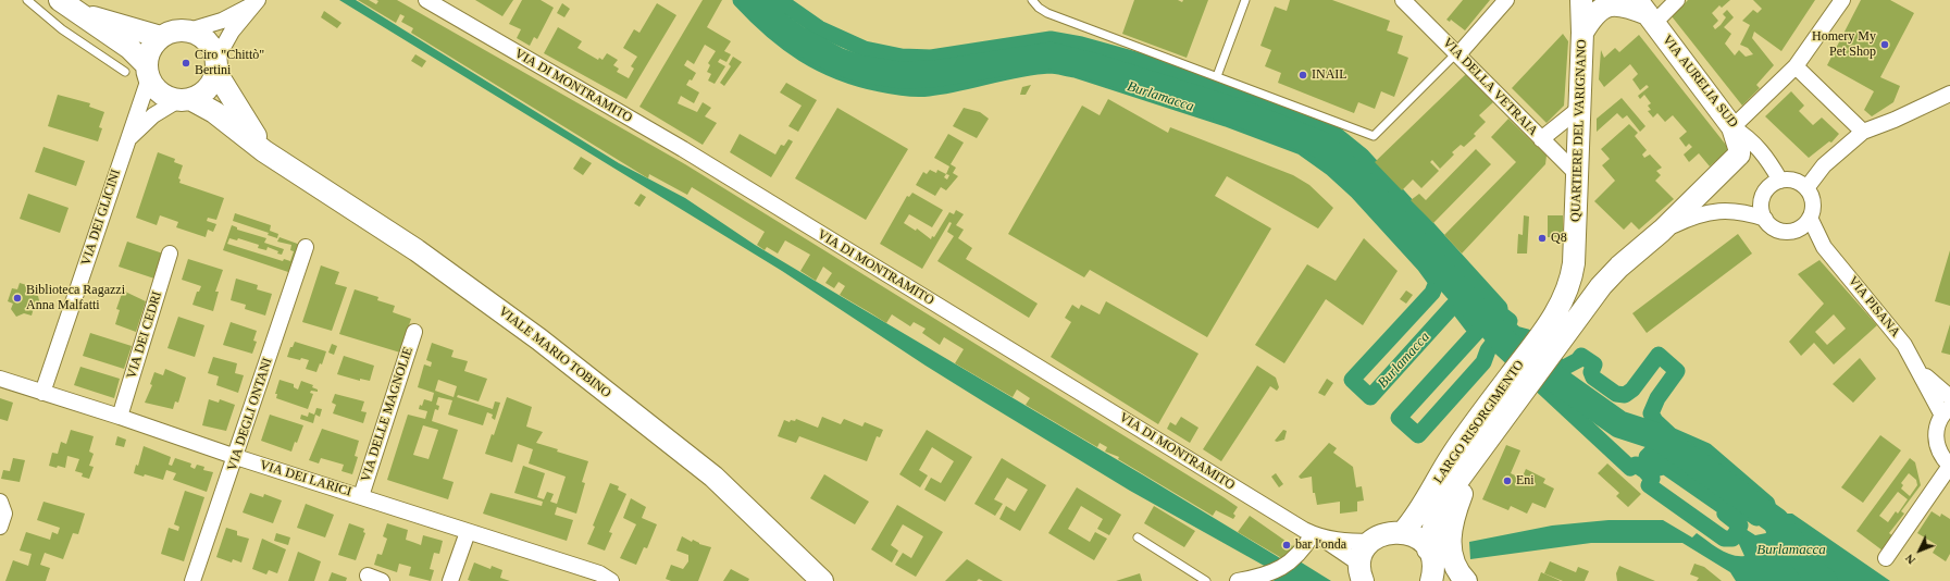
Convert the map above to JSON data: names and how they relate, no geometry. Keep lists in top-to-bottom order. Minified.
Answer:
{"streets":{"main road":["VIA AURELIA SUD","QUARTIERE DEL VARIGNANO","VIALE MARIO TOBINO","LARGO RISORGIMENTO"],"street":["VIA DI MONTRAMITO","VIA DELLA VETRAIA","VIA DEI GLICINI","VIA PISANA","VIA DEI CEDRI","VIA DEGLI ONTANI","VIA DELLE MAGNOLIE","VIA DEI LARICI"]},"crossings":[["VIA AURELIA SUD","QUARTIERE DEL VARIGNANO"],["VIA AURELIA SUD","VIA PISANA"],["VIA DELLA VETRAIA","QUARTIERE DEL VARIGNANO"],["QUARTIERE DEL VARIGNANO","LARGO RISORGIMENTO"],["VIA DEI GLICINI","VIALE MARIO TOBINO"],["VIA DEI GLICINI","VIA DEI LARICI"],["VIA DEI CEDRI","VIA DEI LARICI"],["VIA DEGLI ONTANI","VIA DEI LARICI"],["VIA DELLE MAGNOLIE","VIA DEI LARICI"]],"water":["Burlamacca"],"places":["Homery My Pet Shop","Ciro \"Chittò\" Bertini","INAIL","Q8","Biblioteca Ragazzi Anna Malfatti","Eni","bar l'onda"],"north":"bottom left"}
